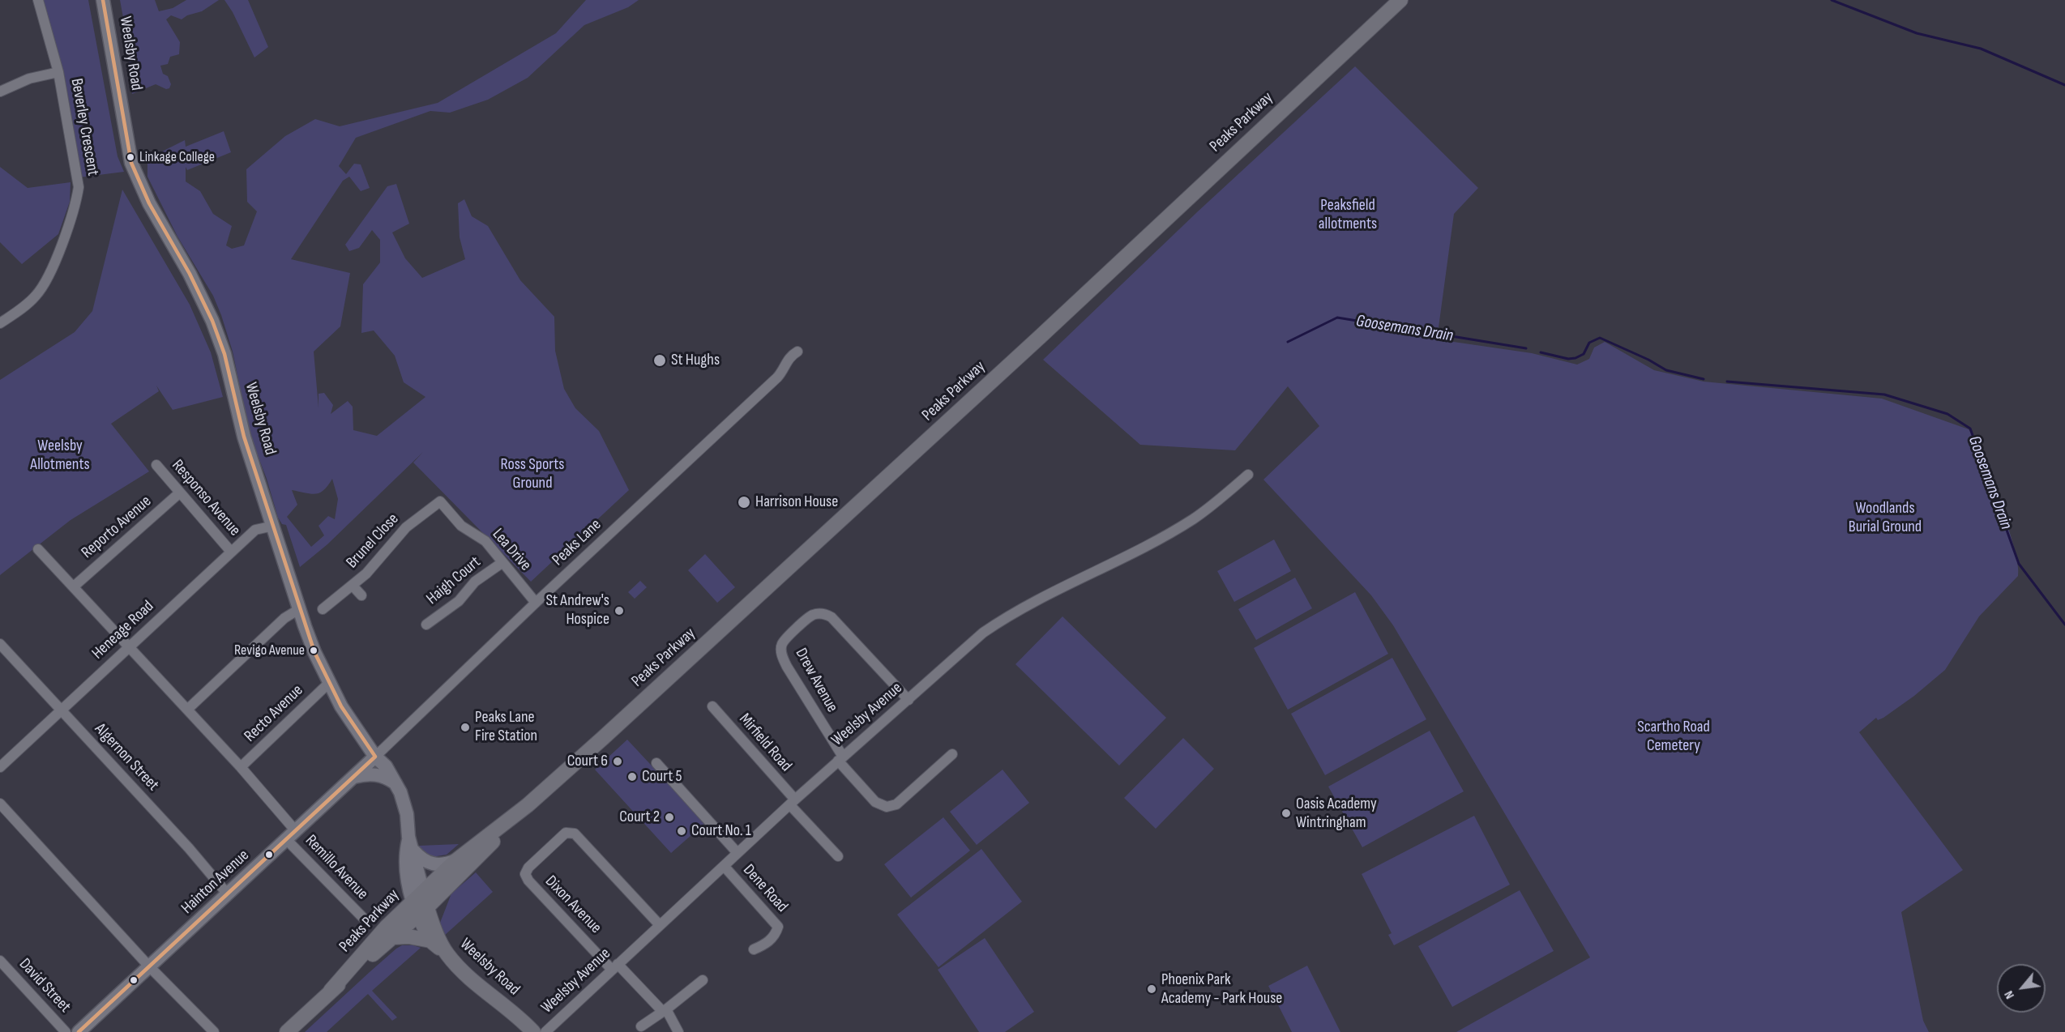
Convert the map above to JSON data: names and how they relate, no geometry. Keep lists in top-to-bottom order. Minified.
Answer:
{"streets":{"highway":["Weelsby Road","Peaks Parkway"],"main road":["Hainton Avenue"],"street":["Beverley Crescent","Responso Avenue","Reporto Avenue","Brunel Close","Peaks Lane","Lea Drive","Haigh Court","Heneage Road","Drew Avenue","Recto Avenue","Weelsby Avenue","Mirfield Road","Algernon Street","Remillo Avenue","Dene Road","Dixon Avenue","David Street"]},"crossings":[["Weelsby Road","Peaks Parkway"],["Weelsby Road","Peaks Lane"],["Weelsby Road","Heneage Road"],["Weelsby Road","Recto Avenue"],["Weelsby Road","Hainton Avenue"],["Responso Avenue","Reporto Avenue"],["Responso Avenue","Heneage Road"],["Reporto Avenue","Remillo Avenue"],["Brunel Close","Lea Drive"],["Peaks Lane","Lea Drive"],["Peaks Lane","Hainton Avenue"],["Lea Drive","Haigh Court"],["Heneage Road","Algernon Street"],["Heneage Road","Remillo Avenue"],["Drew Avenue","Weelsby Avenue"],["Recto Avenue","Remillo Avenue"],["Weelsby Avenue","Mirfield Road"],["Weelsby Avenue","Dene Road"],["Weelsby Avenue","Dixon Avenue"],["Algernon Street","Hainton Avenue"],["Remillo Avenue","Hainton Avenue"]],"water":["Goosemans Drain"],"parks":["Peaksfield allotments","Weelsby Allotments","Ross Sports Ground","Woodlands Burial Ground","Scartho Road Cemetery"],"places":["Linkage College","St Hughs","Harrison House","St Andrew's Hospice","Revigo Avenue","Peaks Lane Fire Station","Court 6","Court 5","Oasis Academy Wintringham","Court 2","Court No. 1","Phoenix Park Academy - Park House"],"north":"bottom left"}
